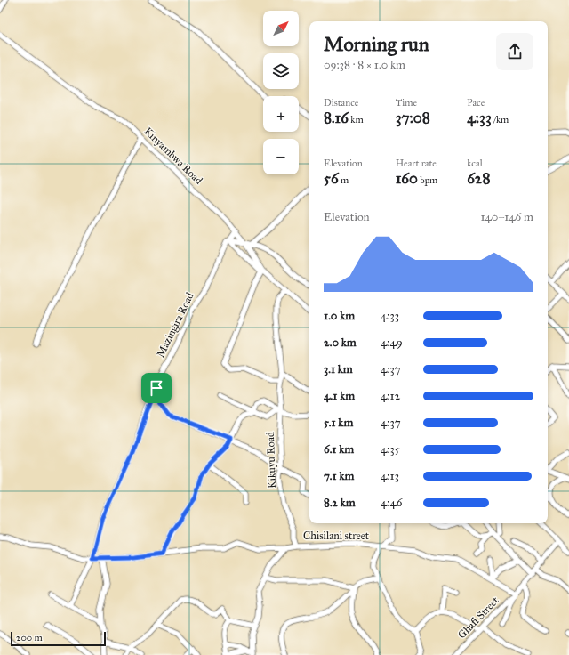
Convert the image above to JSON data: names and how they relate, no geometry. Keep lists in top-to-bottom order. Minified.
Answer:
{"streets":{"street":["Kinyambwa Road","Mazingira Road","Kikuyu Road","Chisilani street","Ghafi Street"]},"crossings":[["Kinyambwa Road","Mazingira Road"],["Kinyambwa Road","Kikuyu Road"],["Kikuyu Road","Chisilani street"],["Chisilani street","Ghafi Street"]],"scale_bar":"200 m","north":"top right","page":{"map_buttons":["+","−"],"heading":["Morning run","09:38 · 8 × 1.0 km"],"stats":[["Distance","8.16 km"],["Time","37:08"],["Pace","4:33 /km"],["Elevation","56 m"],["Heart rate","160 bpm"],["kcal","628"]],"chart":["Elevation","140–146 m"],"list":[{"name":"1.0 km","note":"4:33"},{"name":"2.0 km","note":"4:49"},{"name":"3.1 km","note":"4:37"},{"name":"4.1 km","note":"4:12"},{"name":"5.1 km","note":"4:37"},{"name":"6.1 km","note":"4:35"},{"name":"7.1 km","note":"4:13"},{"name":"8.2 km","note":"4:46"}],"scale":"200 m"}}
